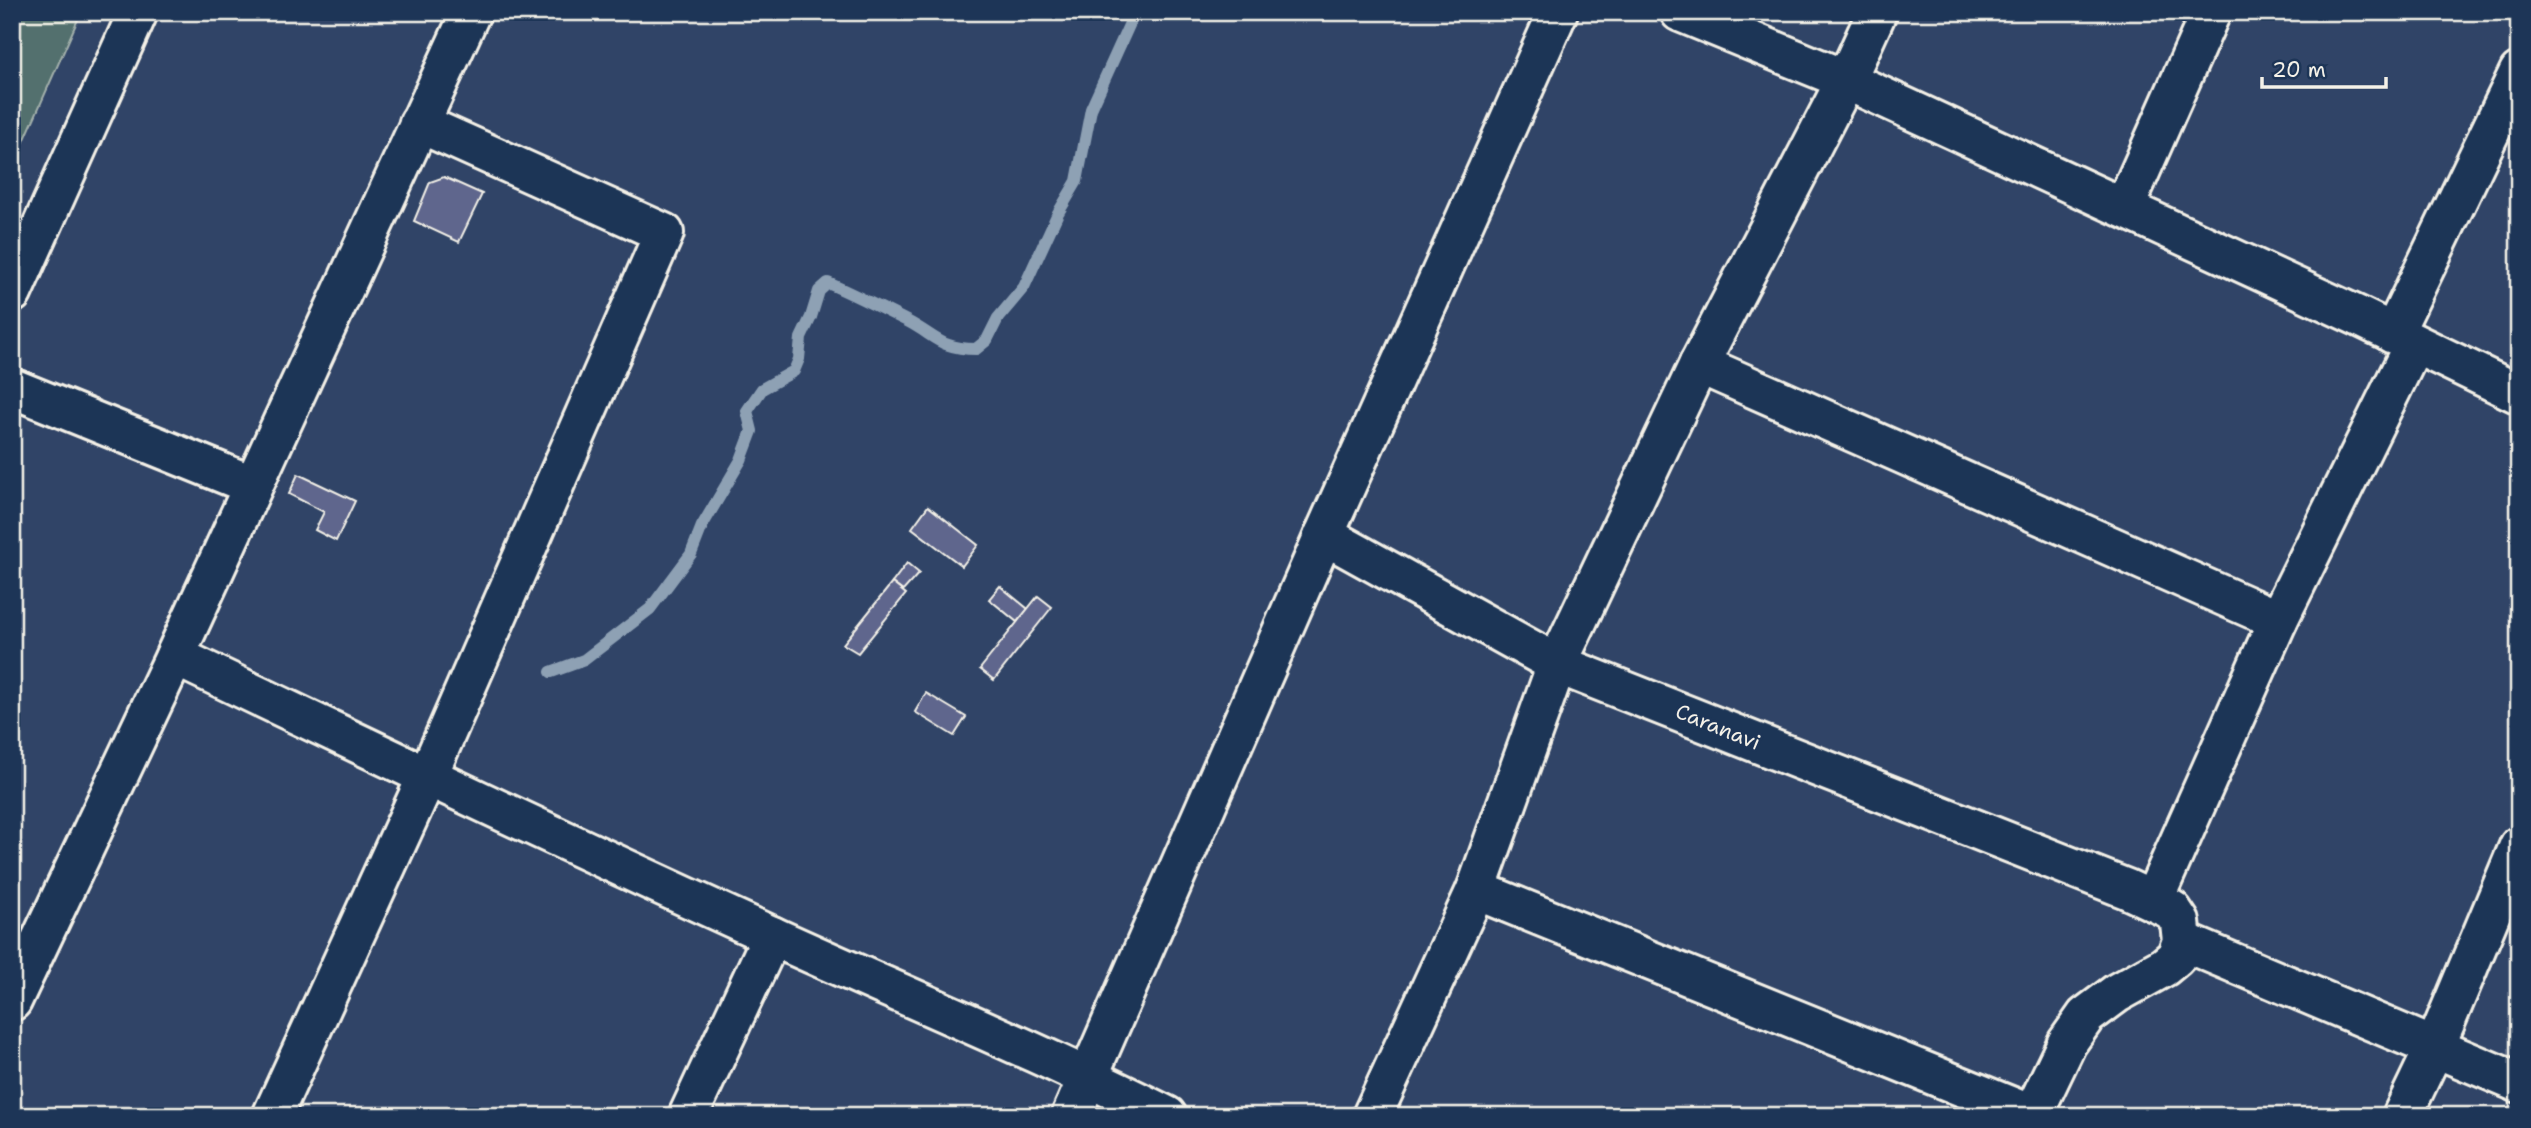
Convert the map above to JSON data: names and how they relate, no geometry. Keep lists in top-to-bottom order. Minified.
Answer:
{"streets":{"street":["Caranavi"]},"scale_bar":"20 m"}
